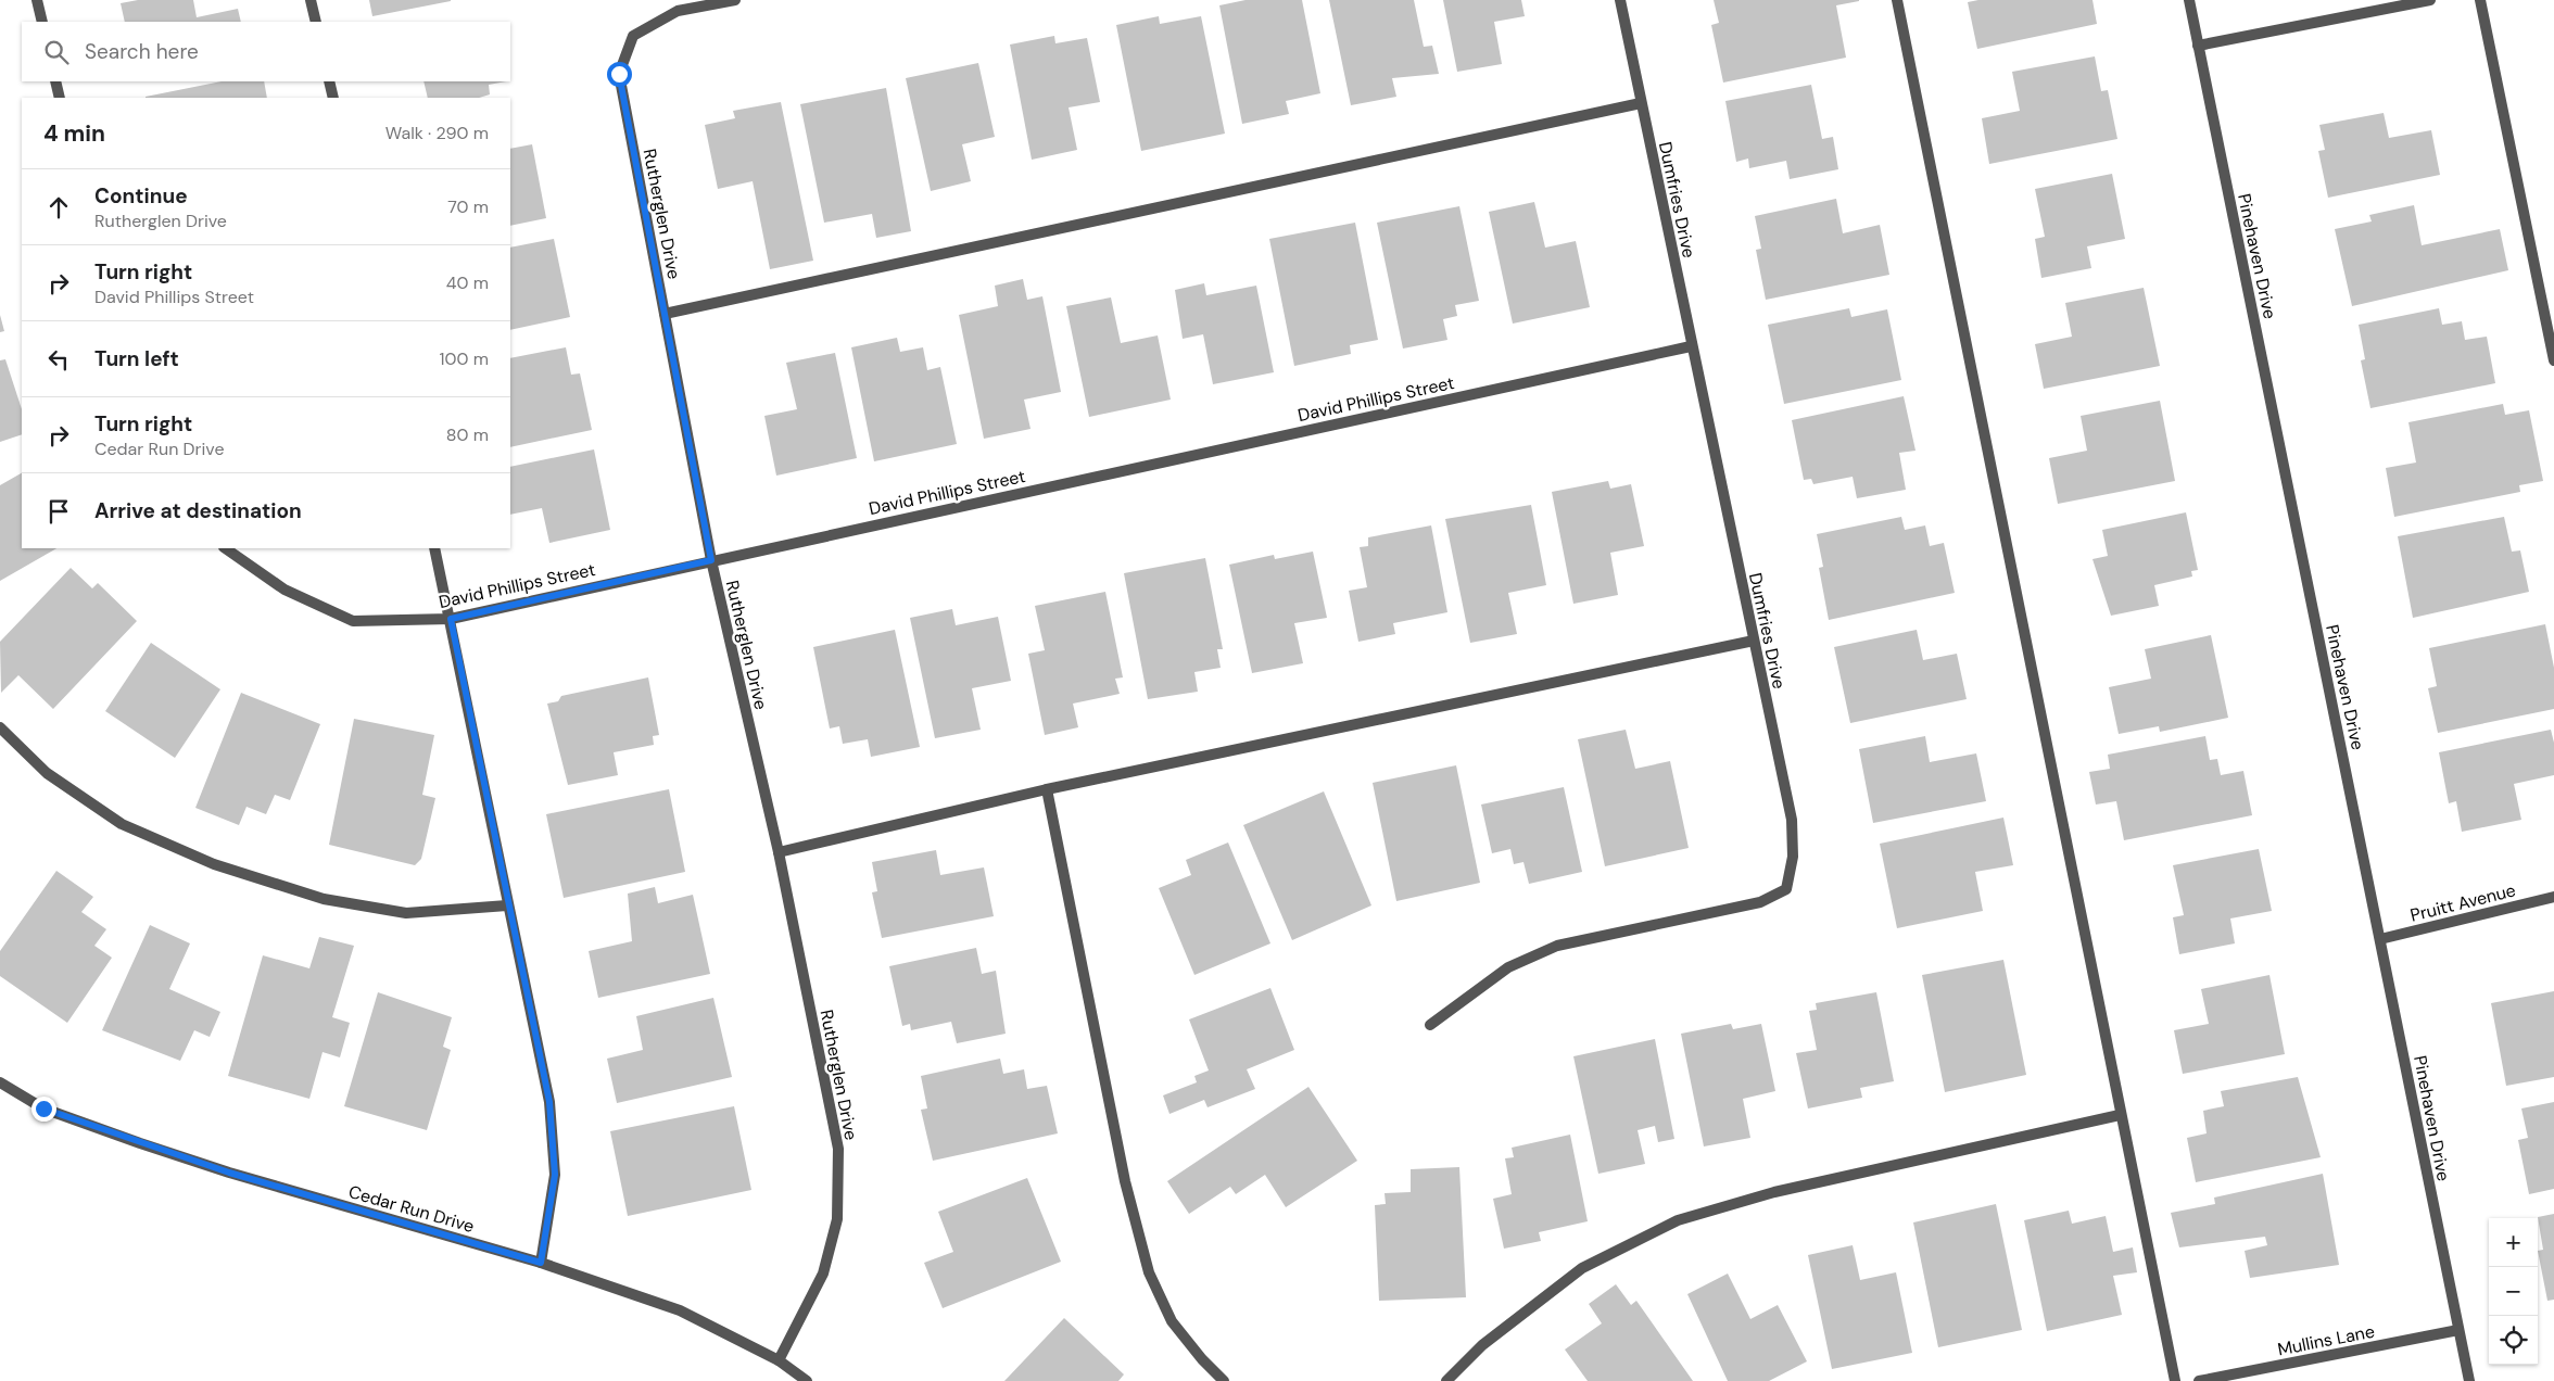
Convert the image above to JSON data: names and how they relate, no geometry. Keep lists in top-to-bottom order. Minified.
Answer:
{"streets":{"street":["Dumfries Drive","Rutherglen Drive","Pinehaven Drive","David Phillips Street","Pruitt Avenue","Cedar Run Drive","Mullins Lane"]},"crossings":[["Dumfries Drive","David Phillips Street"],["Rutherglen Drive","David Phillips Street"],["Rutherglen Drive","Cedar Run Drive"],["Pinehaven Drive","Pruitt Avenue"],["Pinehaven Drive","Mullins Lane"]],"page":{"search":"Search here","heading":["4 min","Walk · 290 m"],"list":[["Continue","Rutherglen Drive","70 m"],["Turn right","David Phillips Street","40 m"],["Turn left","100 m"],["Turn right","Cedar Run Drive","80 m"],"Arrive at destination"],"map_buttons":["+","−"]}}
